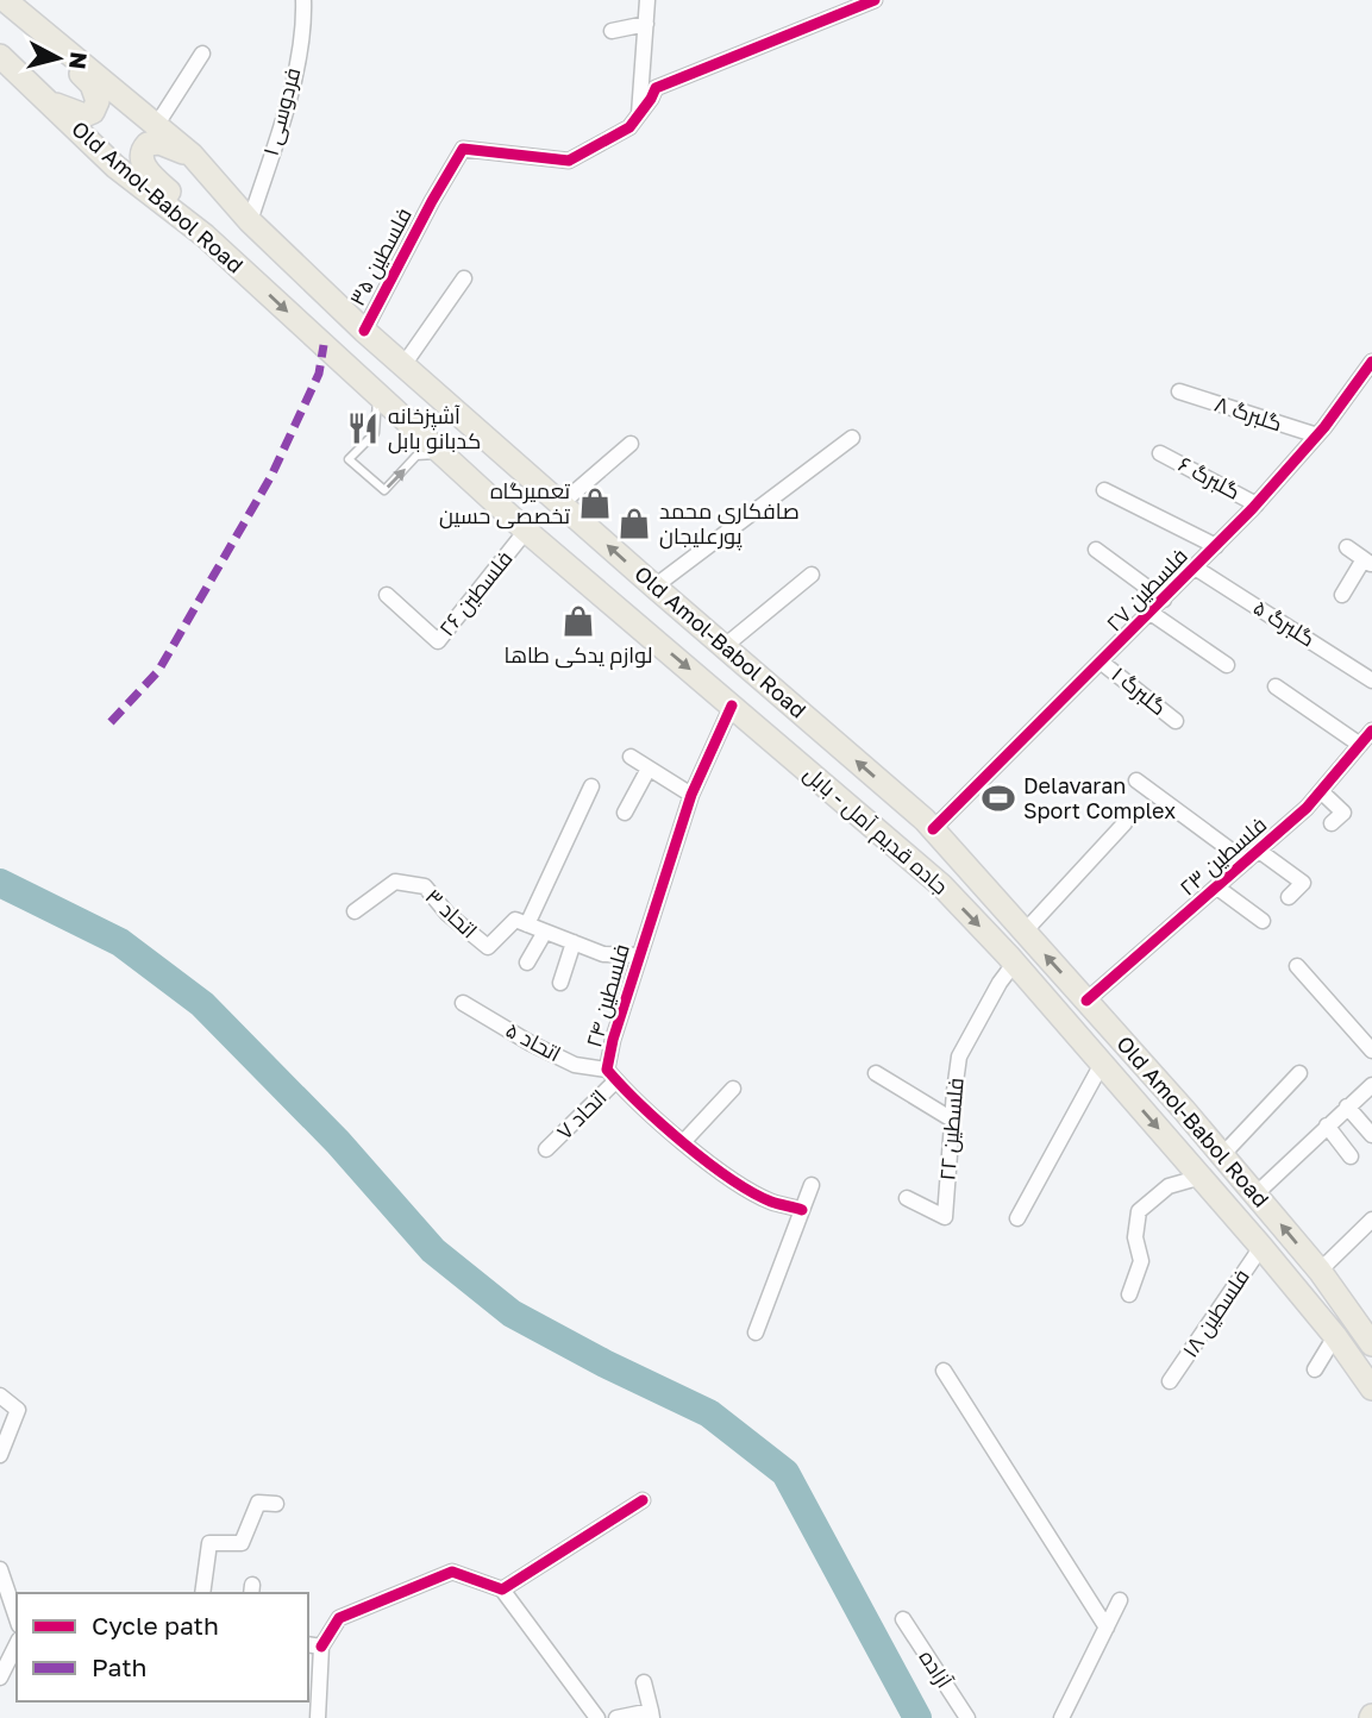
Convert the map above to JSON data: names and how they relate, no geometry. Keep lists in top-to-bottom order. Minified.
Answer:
{"streets":{"main road":["Old Amol-Babol Road","جاده قدیم آمل - بابل"],"street":["فردوسی ۱","فلسطین ۳۵","گلبرگ ۸","گلبرگ ۶","فلسطین ۲۷","فلسطين ٢۶","گلبرگ ۵","گلبرگ ۱","فلسطین ۲۳","اتحاد ۳","فلسطین ۲۴","اتحاد ۵","اتحاد ۷","فلسطین ۲۲","فلسطین ۱۸","آزاده"]},"crossings":[["فردوسی ۱","Old Amol-Babol Road"],["Old Amol-Babol Road","فلسطین ۳۵"],["Old Amol-Babol Road","فلسطین ۲۷"],["Old Amol-Babol Road","جاده قدیم آمل - بابل"],["Old Amol-Babol Road","فلسطین ۲۳"],["گلبرگ ۸","فلسطین ۲۷"],["گلبرگ ۶","فلسطین ۲۷"],["فلسطین ۲۷","گلبرگ ۵"],["فلسطین ۲۷","گلبرگ ۱"],["فلسطين ٢۶","جاده قدیم آمل - بابل"],["جاده قدیم آمل - بابل","فلسطین ۲۴"],["جاده قدیم آمل - بابل","فلسطین ۲۲"],["جاده قدیم آمل - بابل","فلسطین ۱۸"],["فلسطین ۲۴","اتحاد ۵"],["فلسطین ۲۴","اتحاد ۷"],["اتحاد ۵","اتحاد ۷"]],"one_way":["جاده قدیم آمل - بابل"],"places":{"restaurant":["آشپزخانه کدبانو بابل"],"shop":["تعمیرگاه تخصصی حسین","صافکاری محمد پورعلیجان","لوازم یدکی طاها"],"sports":["Delavaran Sport Complex"]},"legend":["Cycle path","Path"],"north":"right"}
